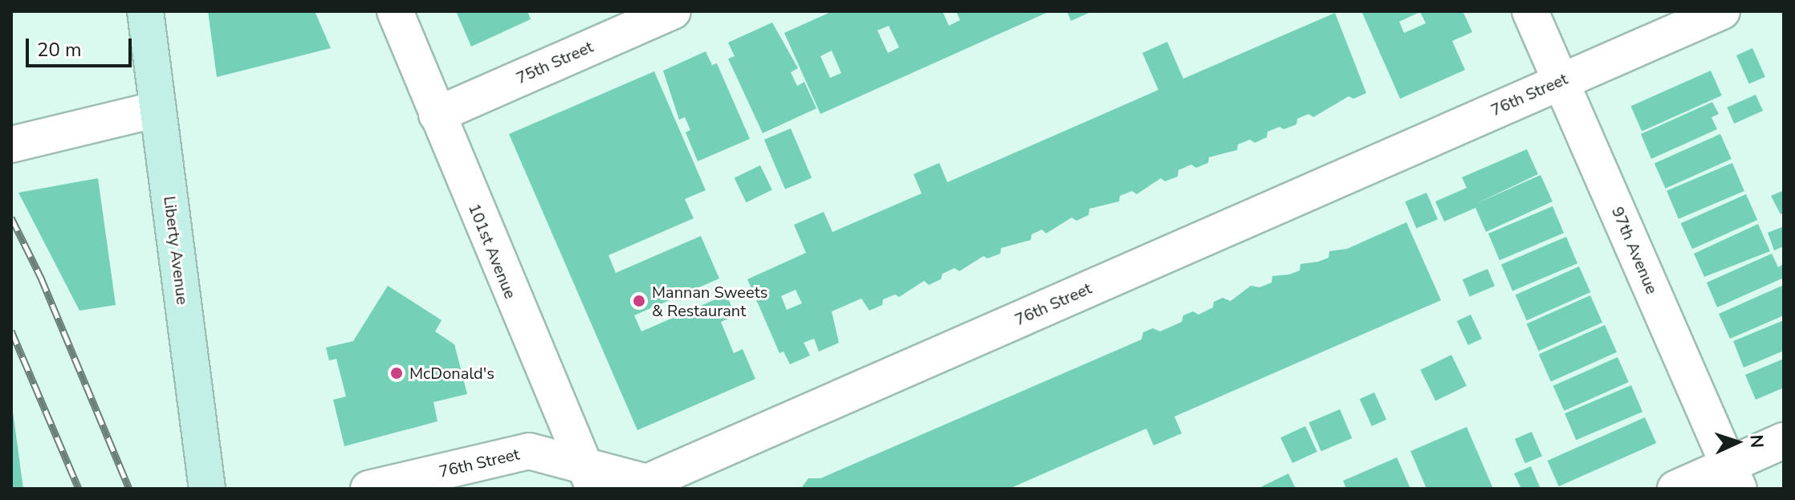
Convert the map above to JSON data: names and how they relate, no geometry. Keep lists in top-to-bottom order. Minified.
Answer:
{"streets":{"street":["75th Street","76th Street","Liberty Avenue","97th Avenue","101st Avenue"]},"crossings":[["75th Street","101st Avenue"],["76th Street","97th Avenue"],["76th Street","101st Avenue"]],"places":["Mannan Sweets & Restaurant","McDonald's"],"scale_bar":"20 m","north":"right"}
